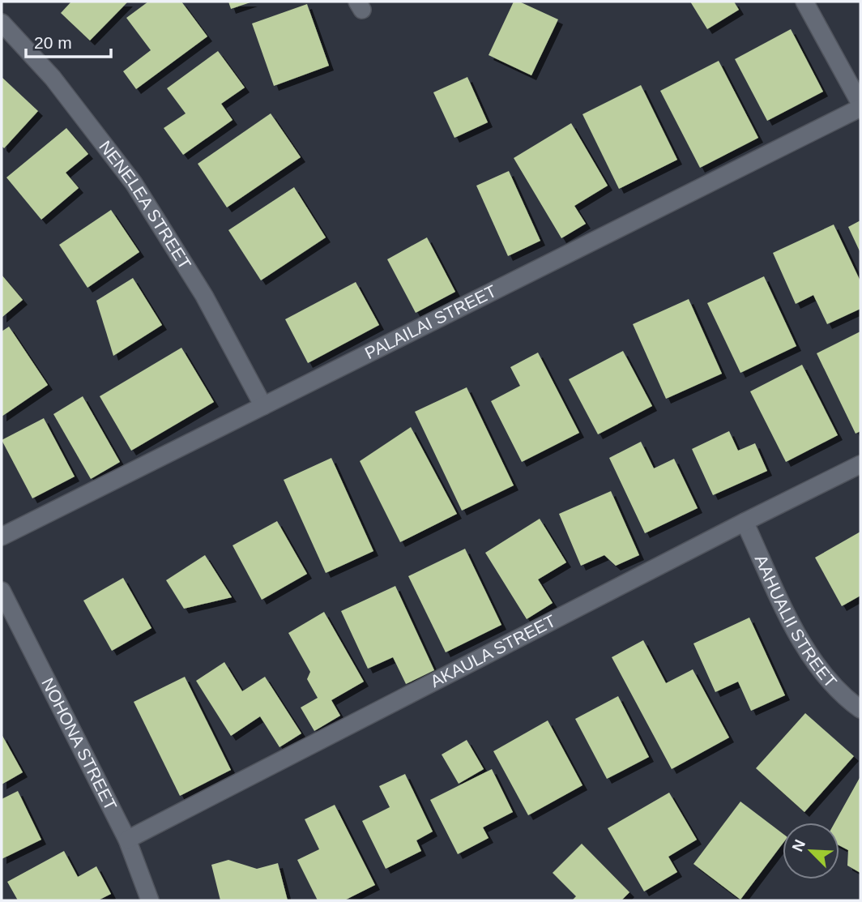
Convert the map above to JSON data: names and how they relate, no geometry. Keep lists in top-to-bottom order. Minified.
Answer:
{"streets":{"street":["NENELEA STREET","PALAILAI STREET","AAHUALII STREET","AKAULA STREET","NOHONA STREET"]},"crossings":[["NENELEA STREET","PALAILAI STREET"],["AAHUALII STREET","AKAULA STREET"],["AKAULA STREET","NOHONA STREET"]],"scale_bar":"20 m","north":"top left"}
